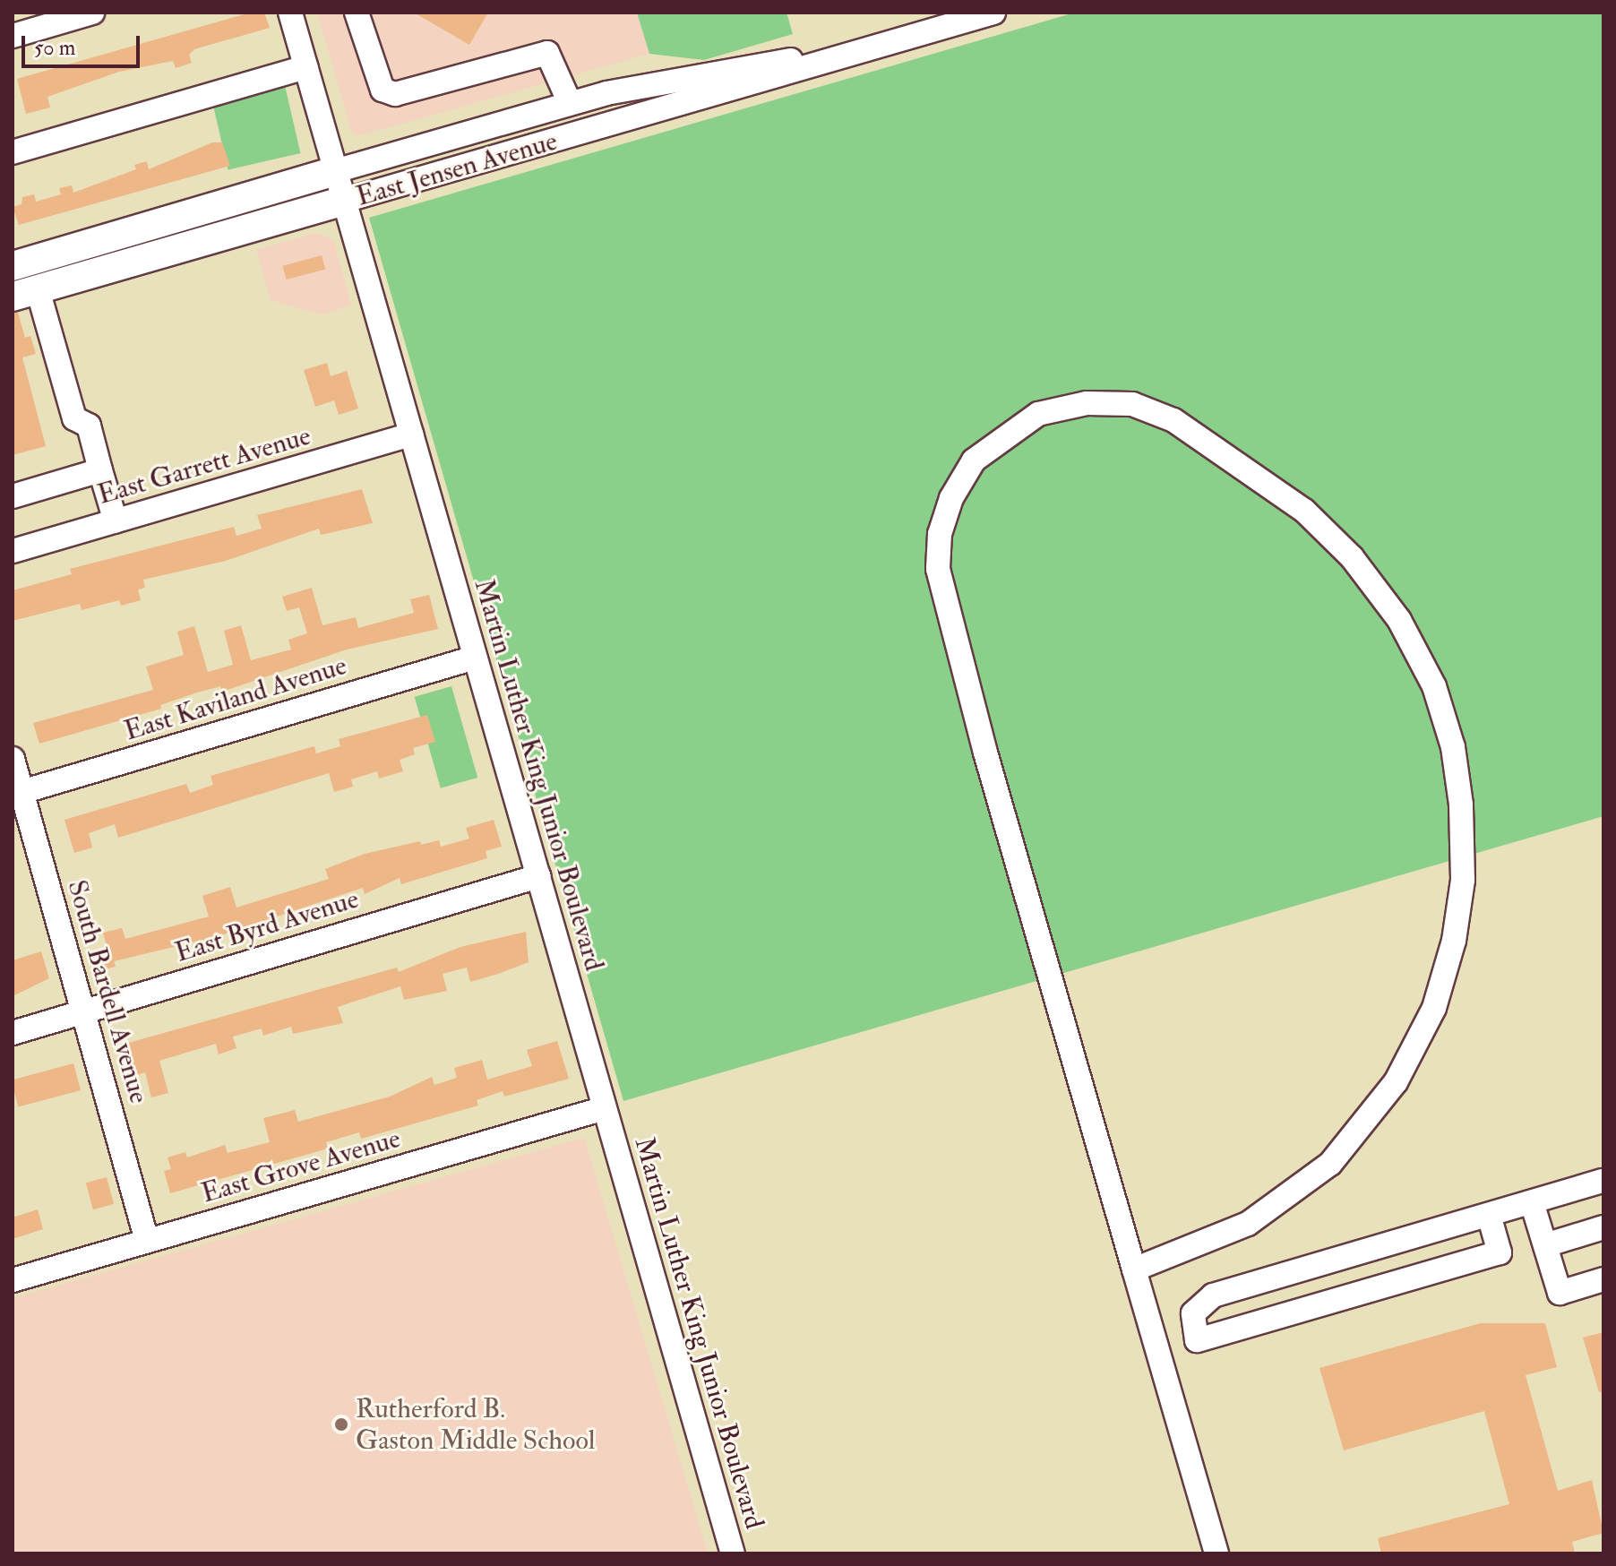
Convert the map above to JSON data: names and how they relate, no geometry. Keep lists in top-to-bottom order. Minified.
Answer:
{"streets":{"main road":["East Jensen Avenue"],"street":["East Garrett Avenue","East Kaviland Avenue","Martin Luther King Junior Boulevard","East Byrd Avenue","South Bardell Avenue","East Grove Avenue"]},"crossings":[["East Jensen Avenue","Martin Luther King Junior Boulevard"],["East Garrett Avenue","Martin Luther King Junior Boulevard"],["East Kaviland Avenue","Martin Luther King Junior Boulevard"],["East Kaviland Avenue","South Bardell Avenue"],["Martin Luther King Junior Boulevard","East Byrd Avenue"],["Martin Luther King Junior Boulevard","East Grove Avenue"],["East Byrd Avenue","South Bardell Avenue"],["South Bardell Avenue","East Grove Avenue"]],"places":["Rutherford B. Gaston Middle School"],"scale_bar":"50 m"}
